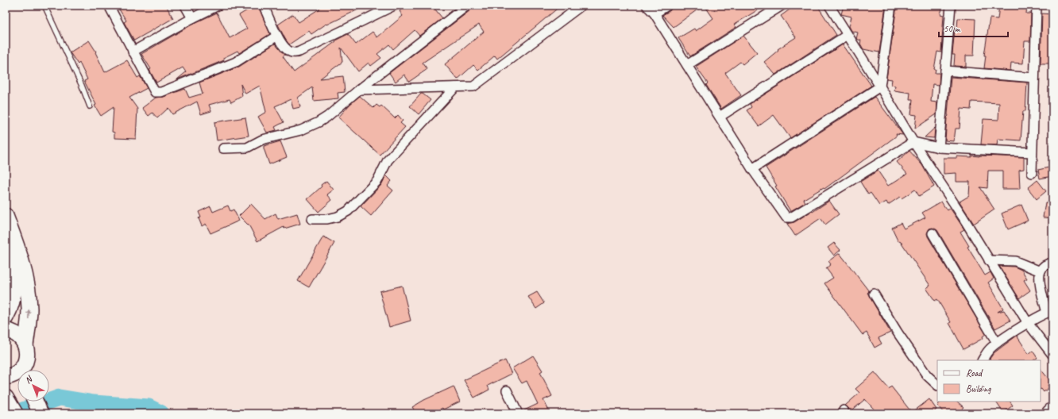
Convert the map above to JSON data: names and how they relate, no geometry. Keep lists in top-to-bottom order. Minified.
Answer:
{"legend":["Road","Building"],"scale_bar":"50 m","north":"top left"}
